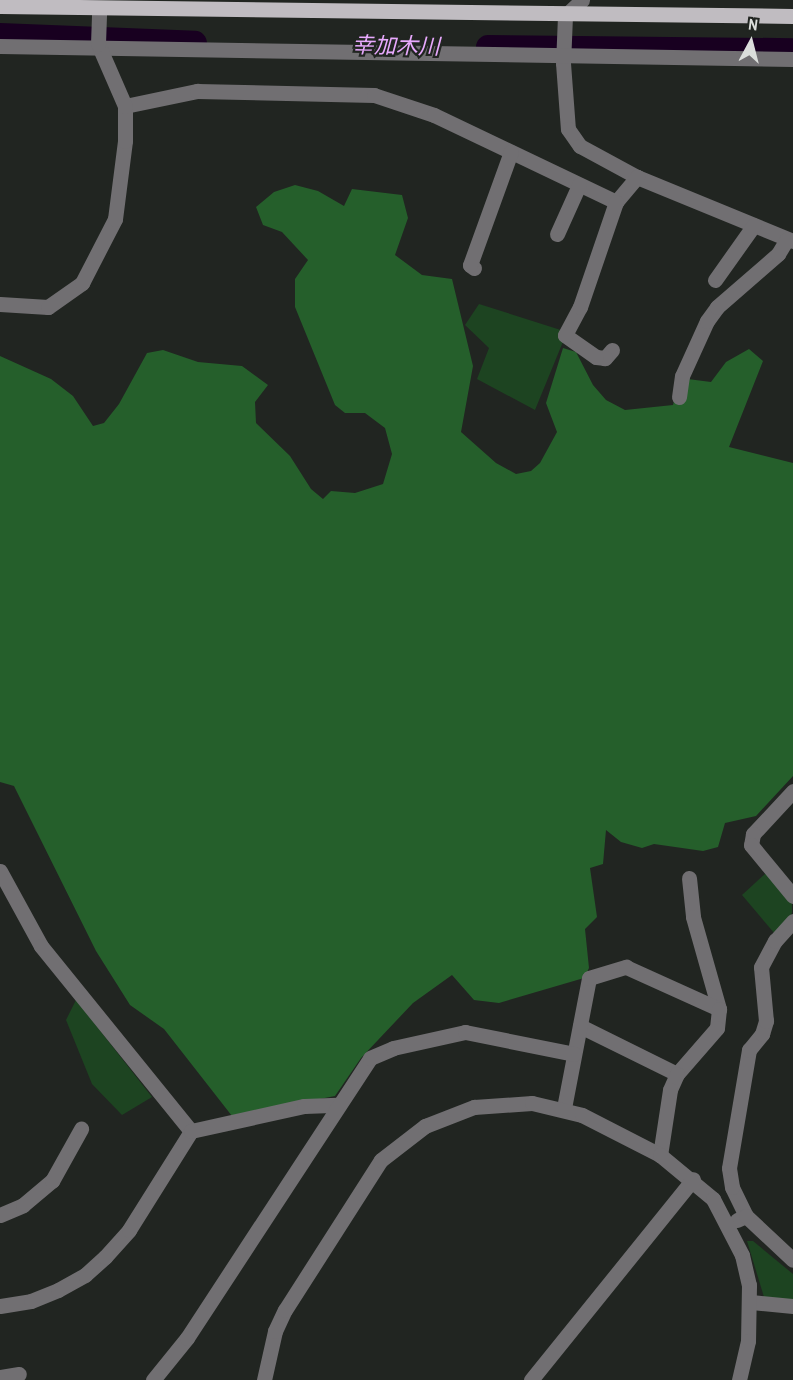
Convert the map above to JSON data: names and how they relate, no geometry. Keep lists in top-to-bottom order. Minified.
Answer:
{"water":["幸加木川"],"north":"top"}
